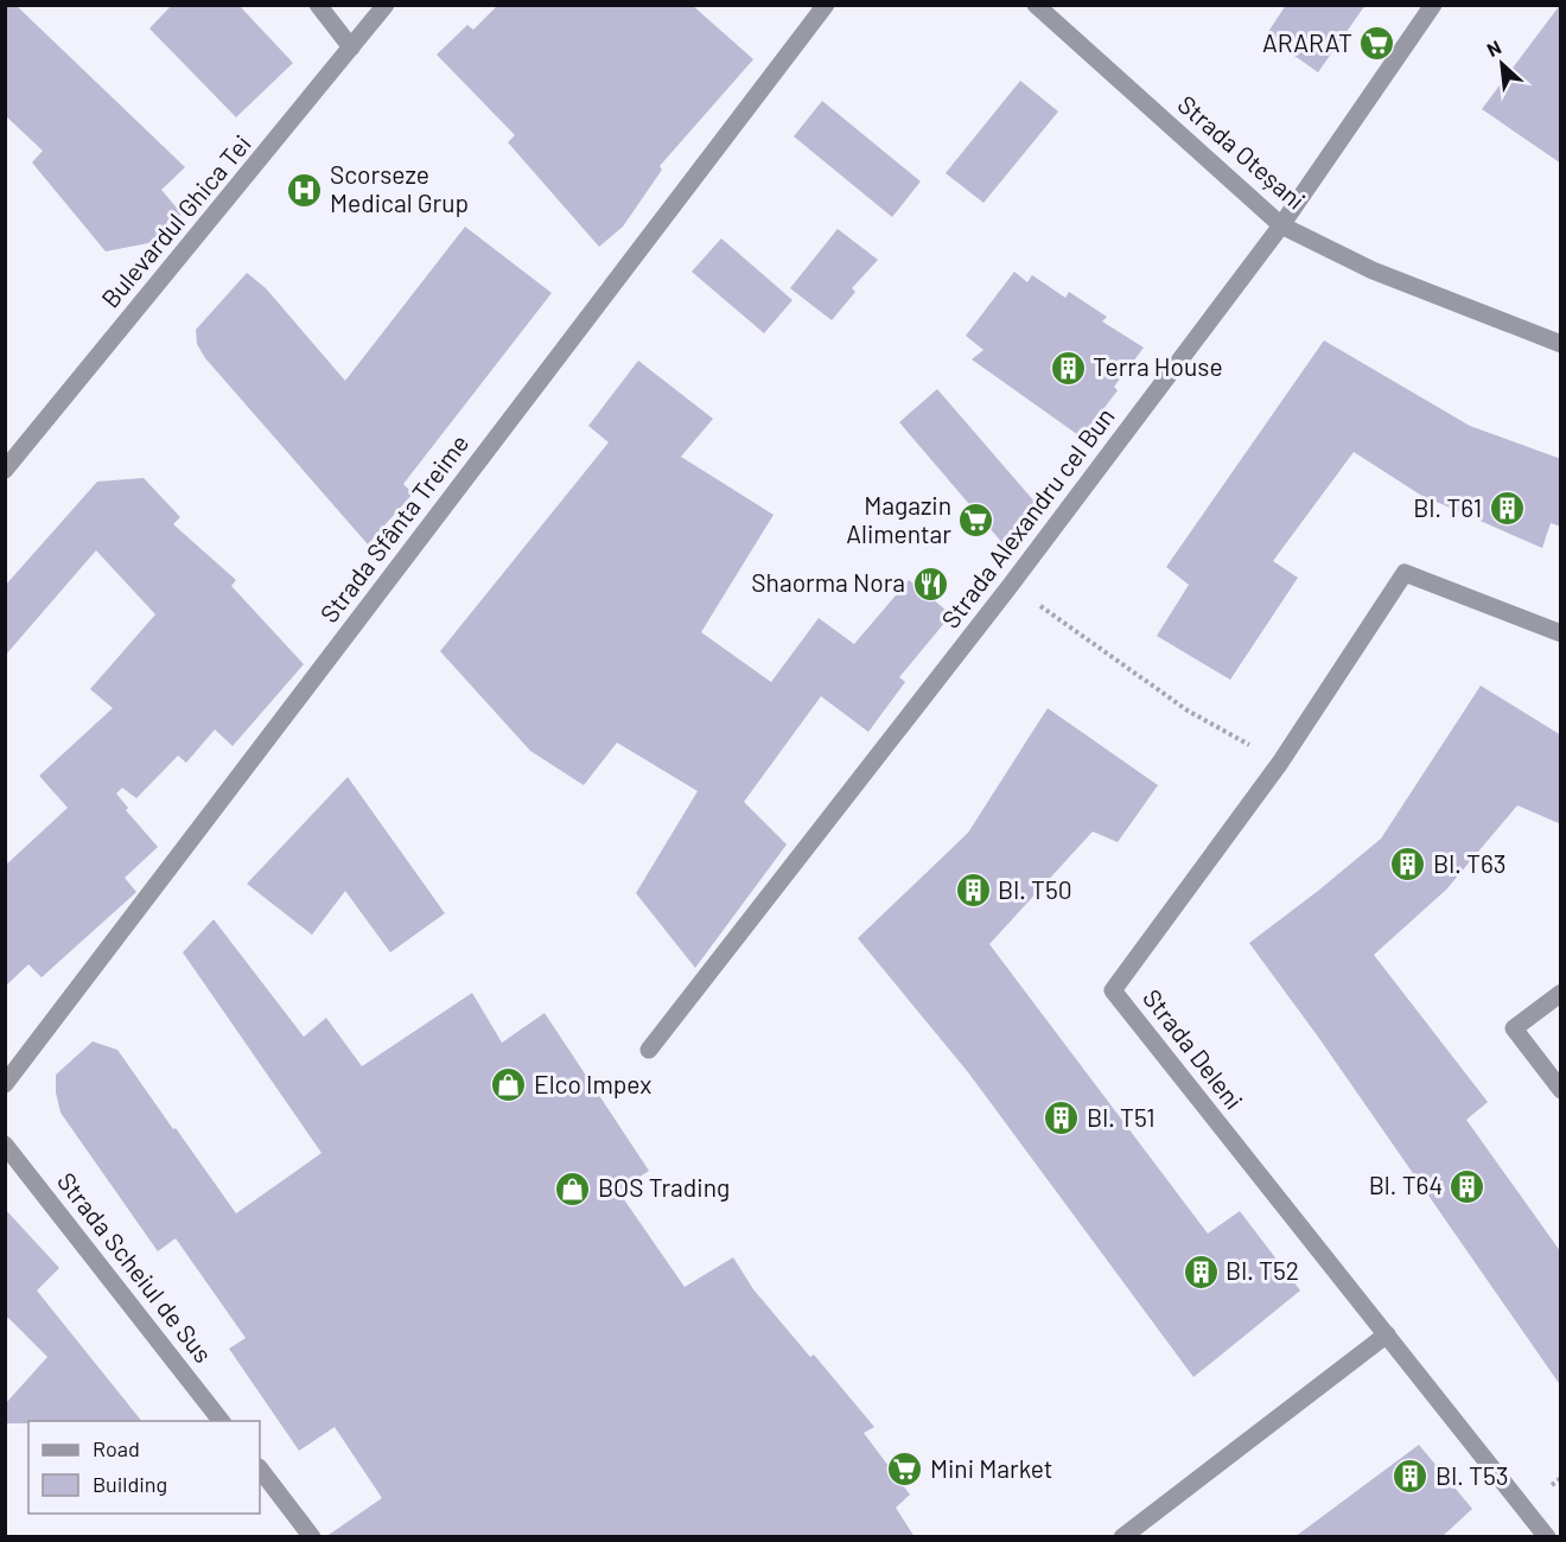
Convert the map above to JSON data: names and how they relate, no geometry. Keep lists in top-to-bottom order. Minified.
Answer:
{"streets":{"street":["Strada Oteșani","Bulevardul Ghica Tei","Strada Alexandru cel Bun","Strada Sfânta Treime","Strada Deleni","Strada Scheiul de Sus"]},"crossings":[["Strada Oteșani","Strada Alexandru cel Bun"]],"places":{"supermarket":["ARARAT","Magazin Alimentar","Mini Market"],"hospital":["Scorseze Medical Grup"],"building":["Terra House","Bl. T61","Bl. T63","Bl. T50","Bl. T51","Bl. T64","Bl. T52","Bl. T53"],"restaurant":["Shaorma Nora"],"shop":["Elco Impex","BOS Trading"]},"legend":["Road","Building"],"north":"top left"}
